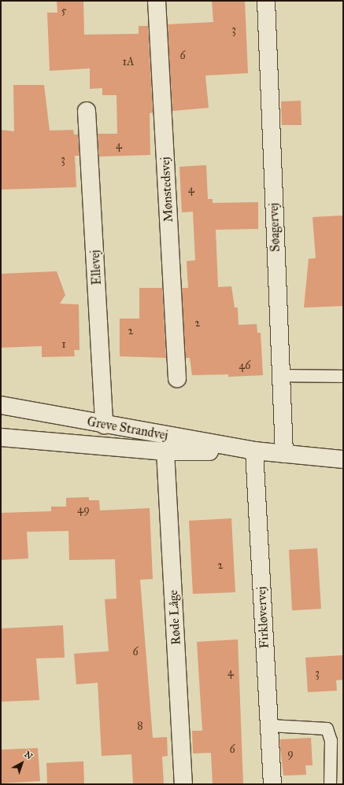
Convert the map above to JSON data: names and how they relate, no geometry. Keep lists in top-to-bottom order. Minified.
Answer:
{"streets":{"street":["Mønstedsvej","Søagervej","Ellevej","Greve Strandvej","Røde Låge","Firkløvervej"]},"crossings":[["Søagervej","Greve Strandvej"],["Ellevej","Greve Strandvej"],["Greve Strandvej","Røde Låge"],["Greve Strandvej","Firkløvervej"]],"house_numbers":["5","3","6","1A","4","3","4","2","2","1","46","49","2","6","4","3","8","6","9"],"north":"top right"}
